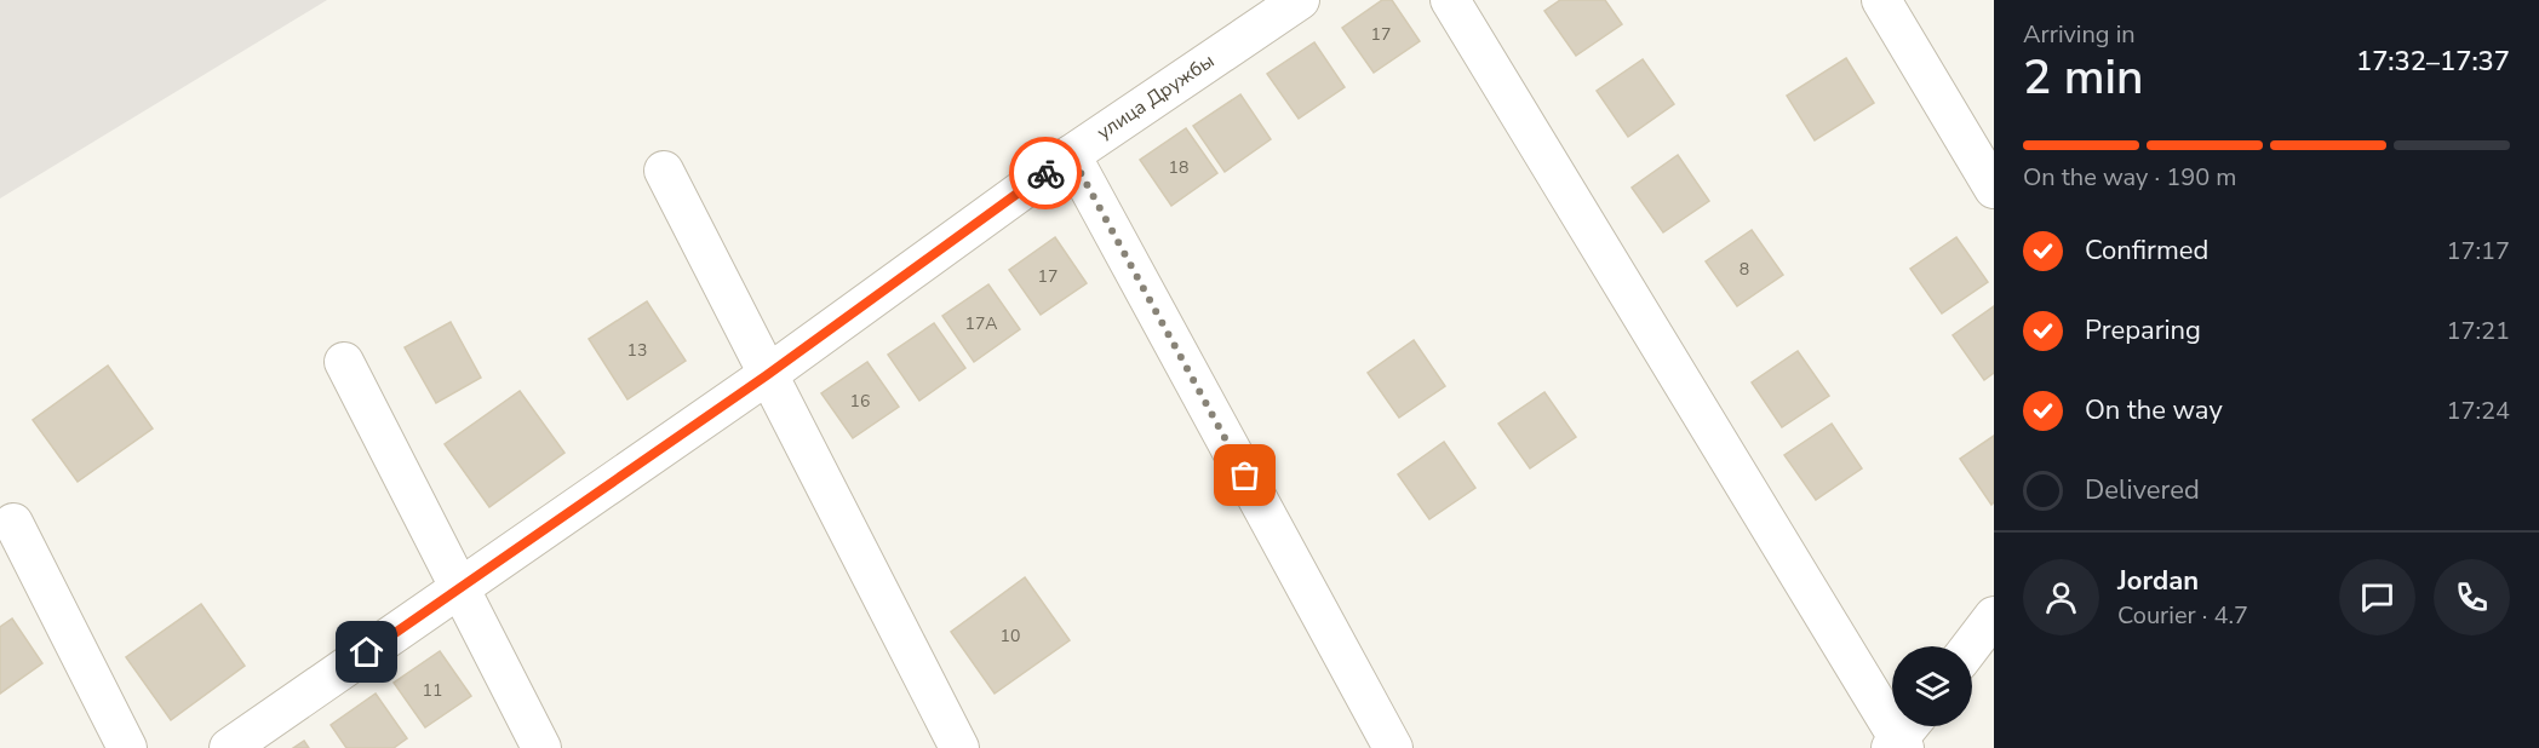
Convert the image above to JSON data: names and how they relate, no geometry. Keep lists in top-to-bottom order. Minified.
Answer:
{"streets":{"street":["улица Дружбы"]},"house_numbers":["17","18","8","17","17А","13","16","10","11"],"page":{"heading":["2 min","Arriving in","17:32–17:37"],"panel":["Jordan","Courier · 4.7"],"bar":"On the way · 190 m","list":[["Confirmed","17:17"],["Preparing","17:21"],["On the way","17:24"],"Delivered"]}}
